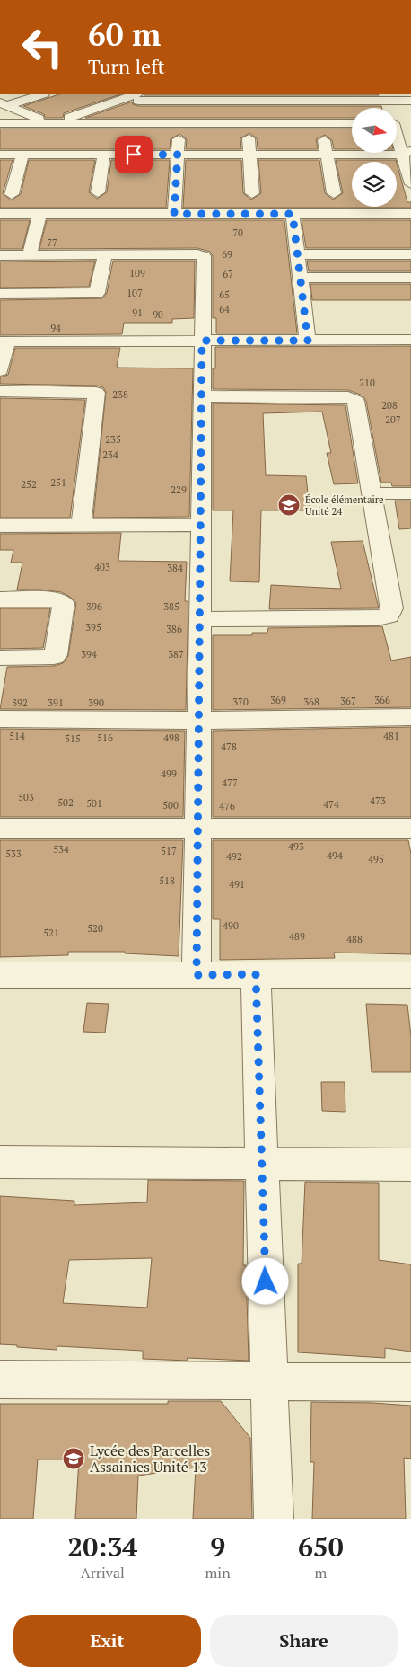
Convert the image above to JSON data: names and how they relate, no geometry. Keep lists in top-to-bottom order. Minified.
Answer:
{"places":{"school or university":["École élémentaire Unité 24","Lycée des Parcelles Assainies Unité 13"]},"house_numbers":["70","77","69","109","67","107","65","64","91","90","94","210","238","208","207","235","234","251","252","229","403","384","396","385","395","386","394","387","369","366","367","370","368","392","391","390","514","481","516","498","515","478","499","477","503","473","502","501","474","500","476","493","534","517","533","494","492","495","518","491","490","520","521","489","488"],"north":"right","page":{"turn":["60 m","Turn left"],"eta":["20:34","Arrival","9","min","650","m"],"buttons":["Exit","Share"]}}
